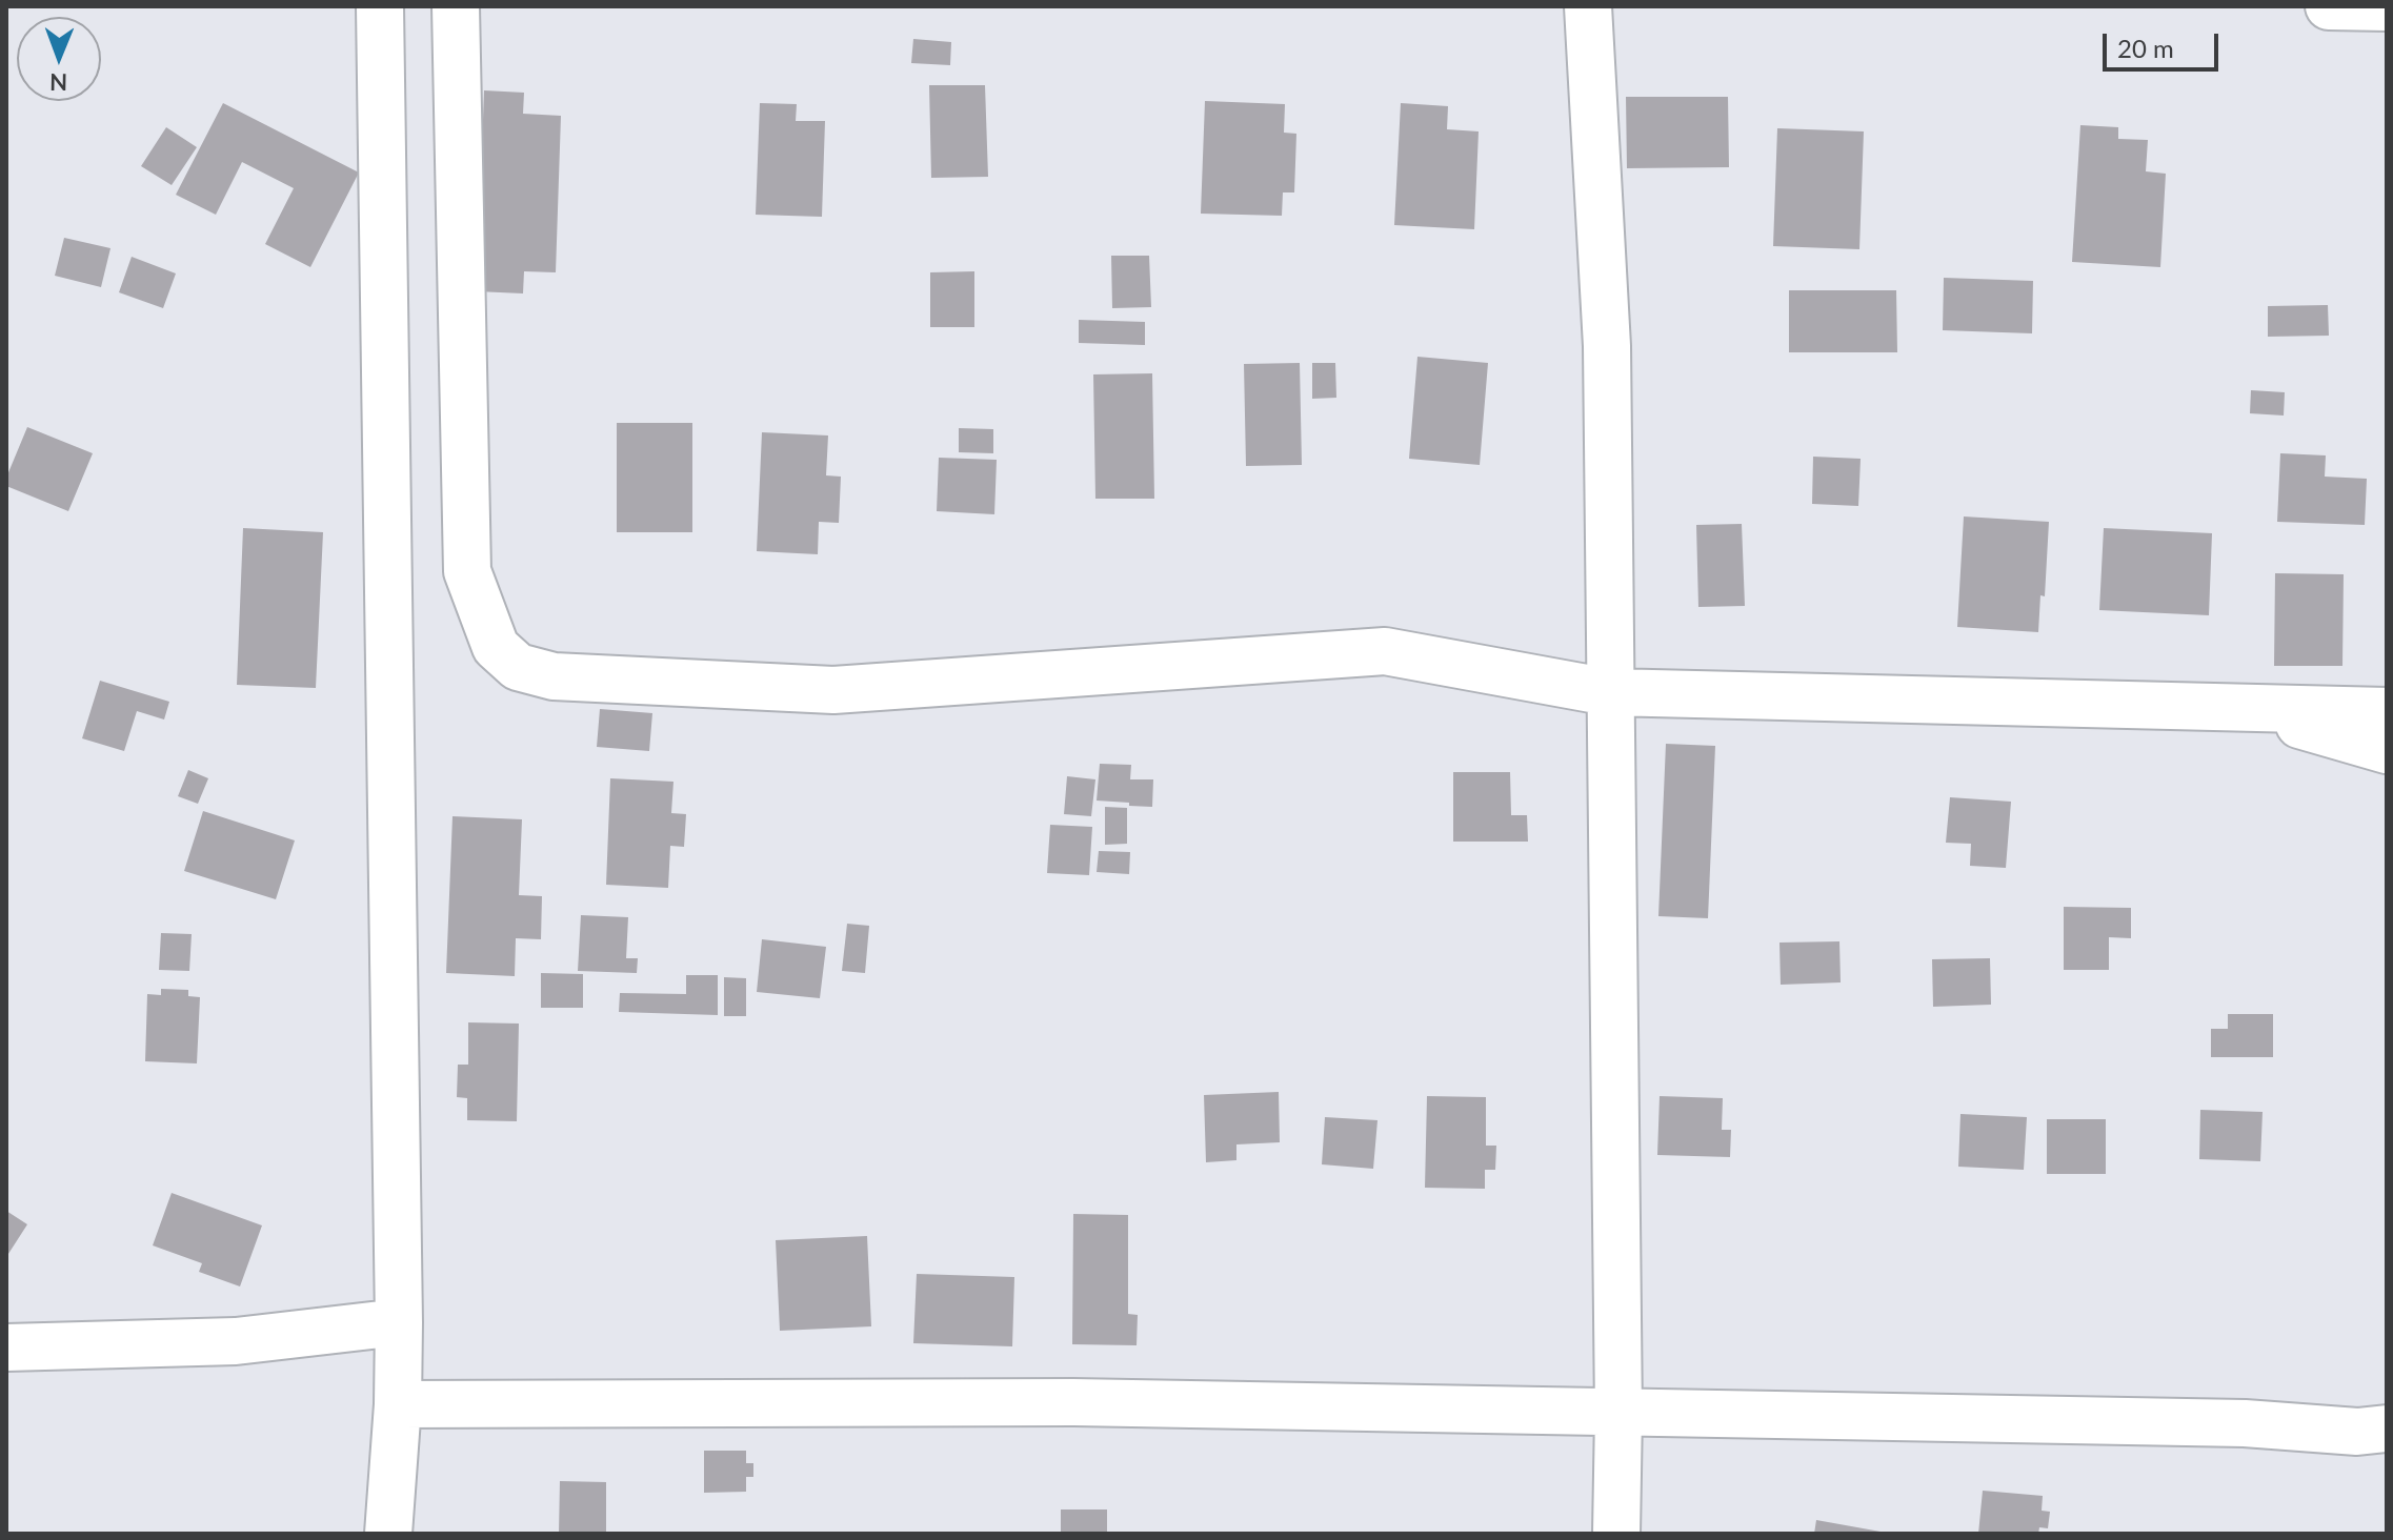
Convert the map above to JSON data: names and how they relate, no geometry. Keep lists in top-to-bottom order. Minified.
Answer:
{"scale_bar":"20 m","north":"bottom"}
